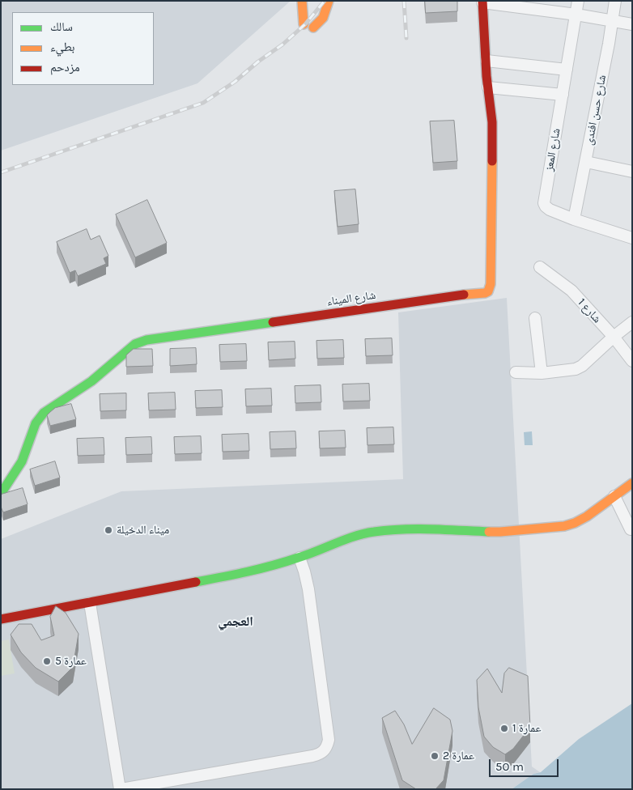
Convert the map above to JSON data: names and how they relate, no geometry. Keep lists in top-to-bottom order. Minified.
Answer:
{"streets":{"street":["شارع حسن افندى","شارع المعز","شارع الميناء","شارع 1"]},"crossings":[["شارع حسن افندى","شارع المعز"]],"districts":["العجمي"],"places":["ميناء الدخيلة","عمارة 5","عمارة 1","عمارة 2"],"legend":["سالك","بطيء","مزدحم"],"scale_bar":"50 m"}
